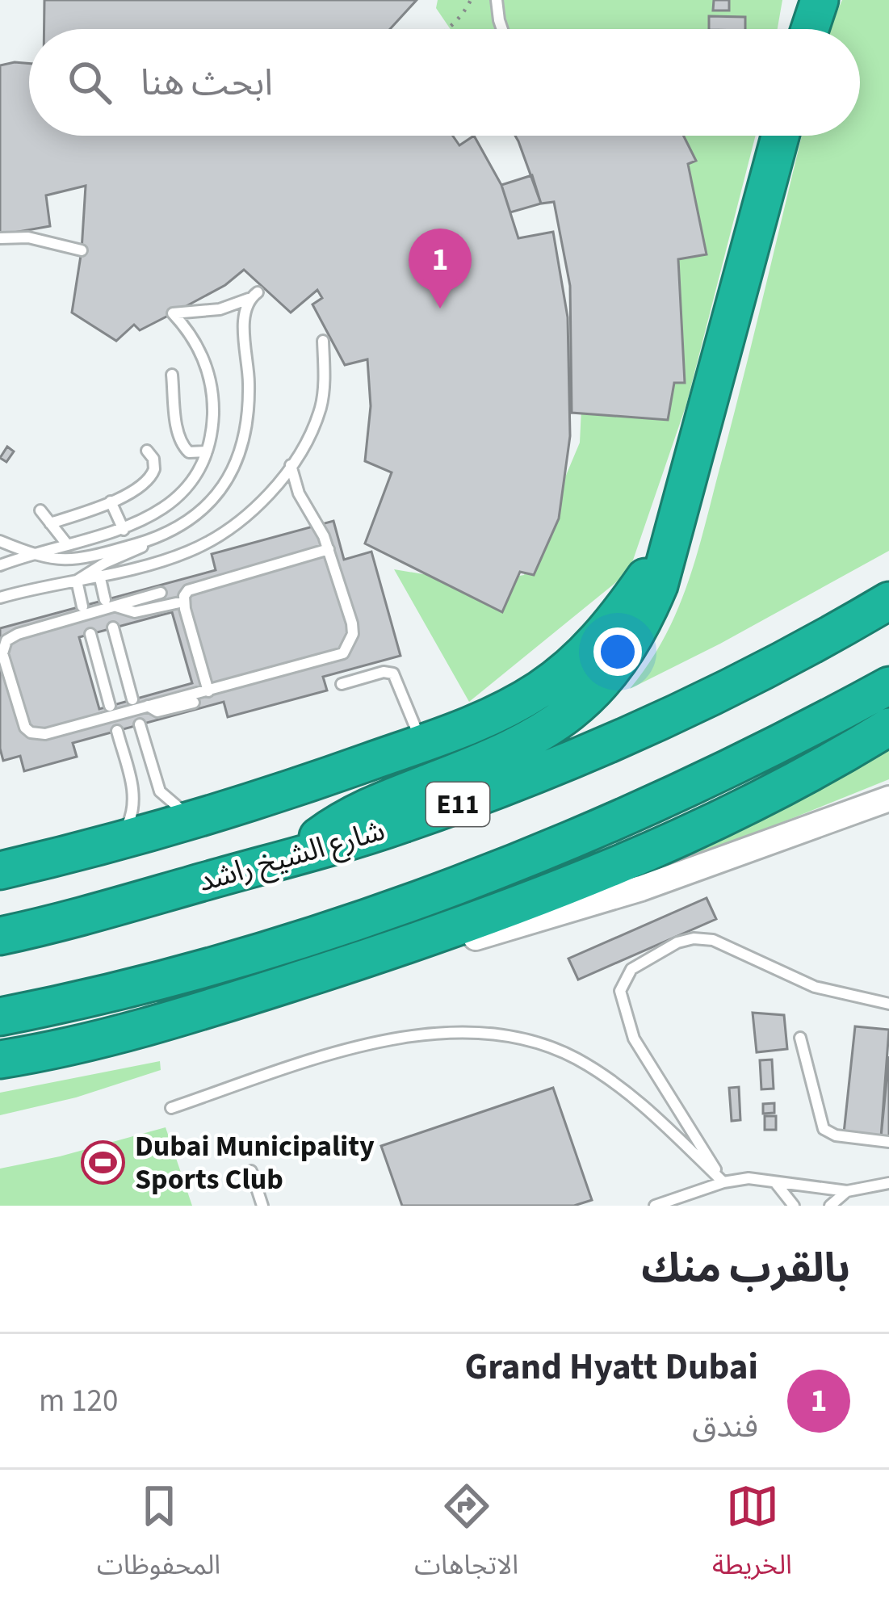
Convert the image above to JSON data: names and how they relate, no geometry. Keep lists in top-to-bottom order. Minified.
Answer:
{"streets":{"highway":["E11","شارع الشيخ راشد"]},"places":{"sports":["Dubai Municipality Sports Club"]},"page":{"search":"ابحث هنا","pins":"1","heading":"بالقرب منك","list":[{"mark":"1","name":"Grand Hyatt Dubai","note":"فندق","value":"120 m"}],"nav":["الخريطة","الاتجاهات","المحفوظات"]}}
